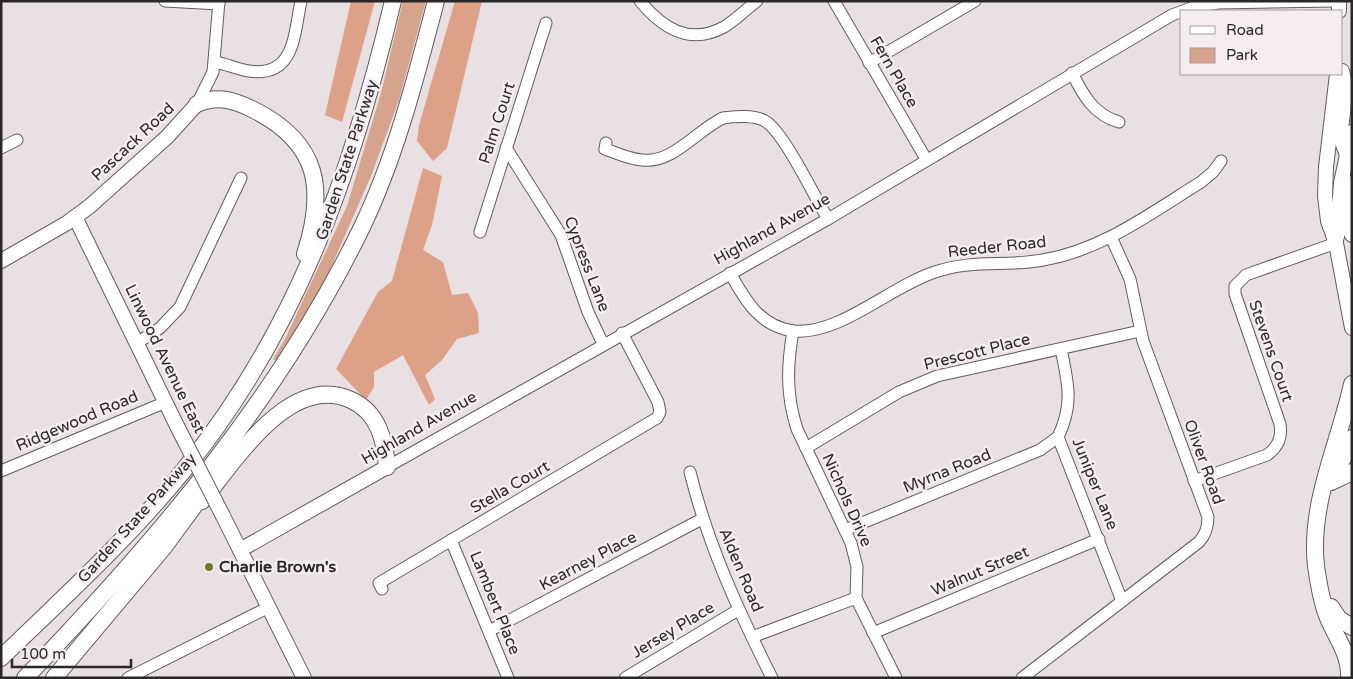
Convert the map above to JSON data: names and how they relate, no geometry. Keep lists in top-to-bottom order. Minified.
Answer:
{"streets":{"highway":["Garden State Parkway"],"main road":["Pascack Road","Highland Avenue","Linwood Avenue East"],"street":["Fern Place","Palm Court","Reeder Road","Cypress Lane","Stevens Court","Prescott Place","Ridgewood Road","Oliver Road","Myrna Road","Juniper Lane","Stella Court","Nichols Drive","Kearney Place","Alden Road","Walnut Street","Lambert Place","Jersey Place"]},"crossings":[["Fern Place","Highland Avenue"],["Palm Court","Cypress Lane"],["Pascack Road","Linwood Avenue East"],["Highland Avenue","Reeder Road"],["Highland Avenue","Cypress Lane"],["Highland Avenue","Linwood Avenue East"],["Highland Avenue","Stella Court"],["Reeder Road","Oliver Road"],["Reeder Road","Nichols Drive"],["Stevens Court","Oliver Road"],["Prescott Place","Oliver Road"],["Prescott Place","Juniper Lane"],["Prescott Place","Nichols Drive"],["Linwood Avenue East","Ridgewood Road"],["Oliver Road","Juniper Lane"],["Myrna Road","Juniper Lane"],["Myrna Road","Nichols Drive"],["Juniper Lane","Walnut Street"],["Stella Court","Lambert Place"],["Nichols Drive","Walnut Street"],["Kearney Place","Alden Road"],["Kearney Place","Lambert Place"],["Alden Road","Jersey Place"]],"places":["Charlie Brown's"],"legend":["Road","Park"],"scale_bar":"100 m"}
